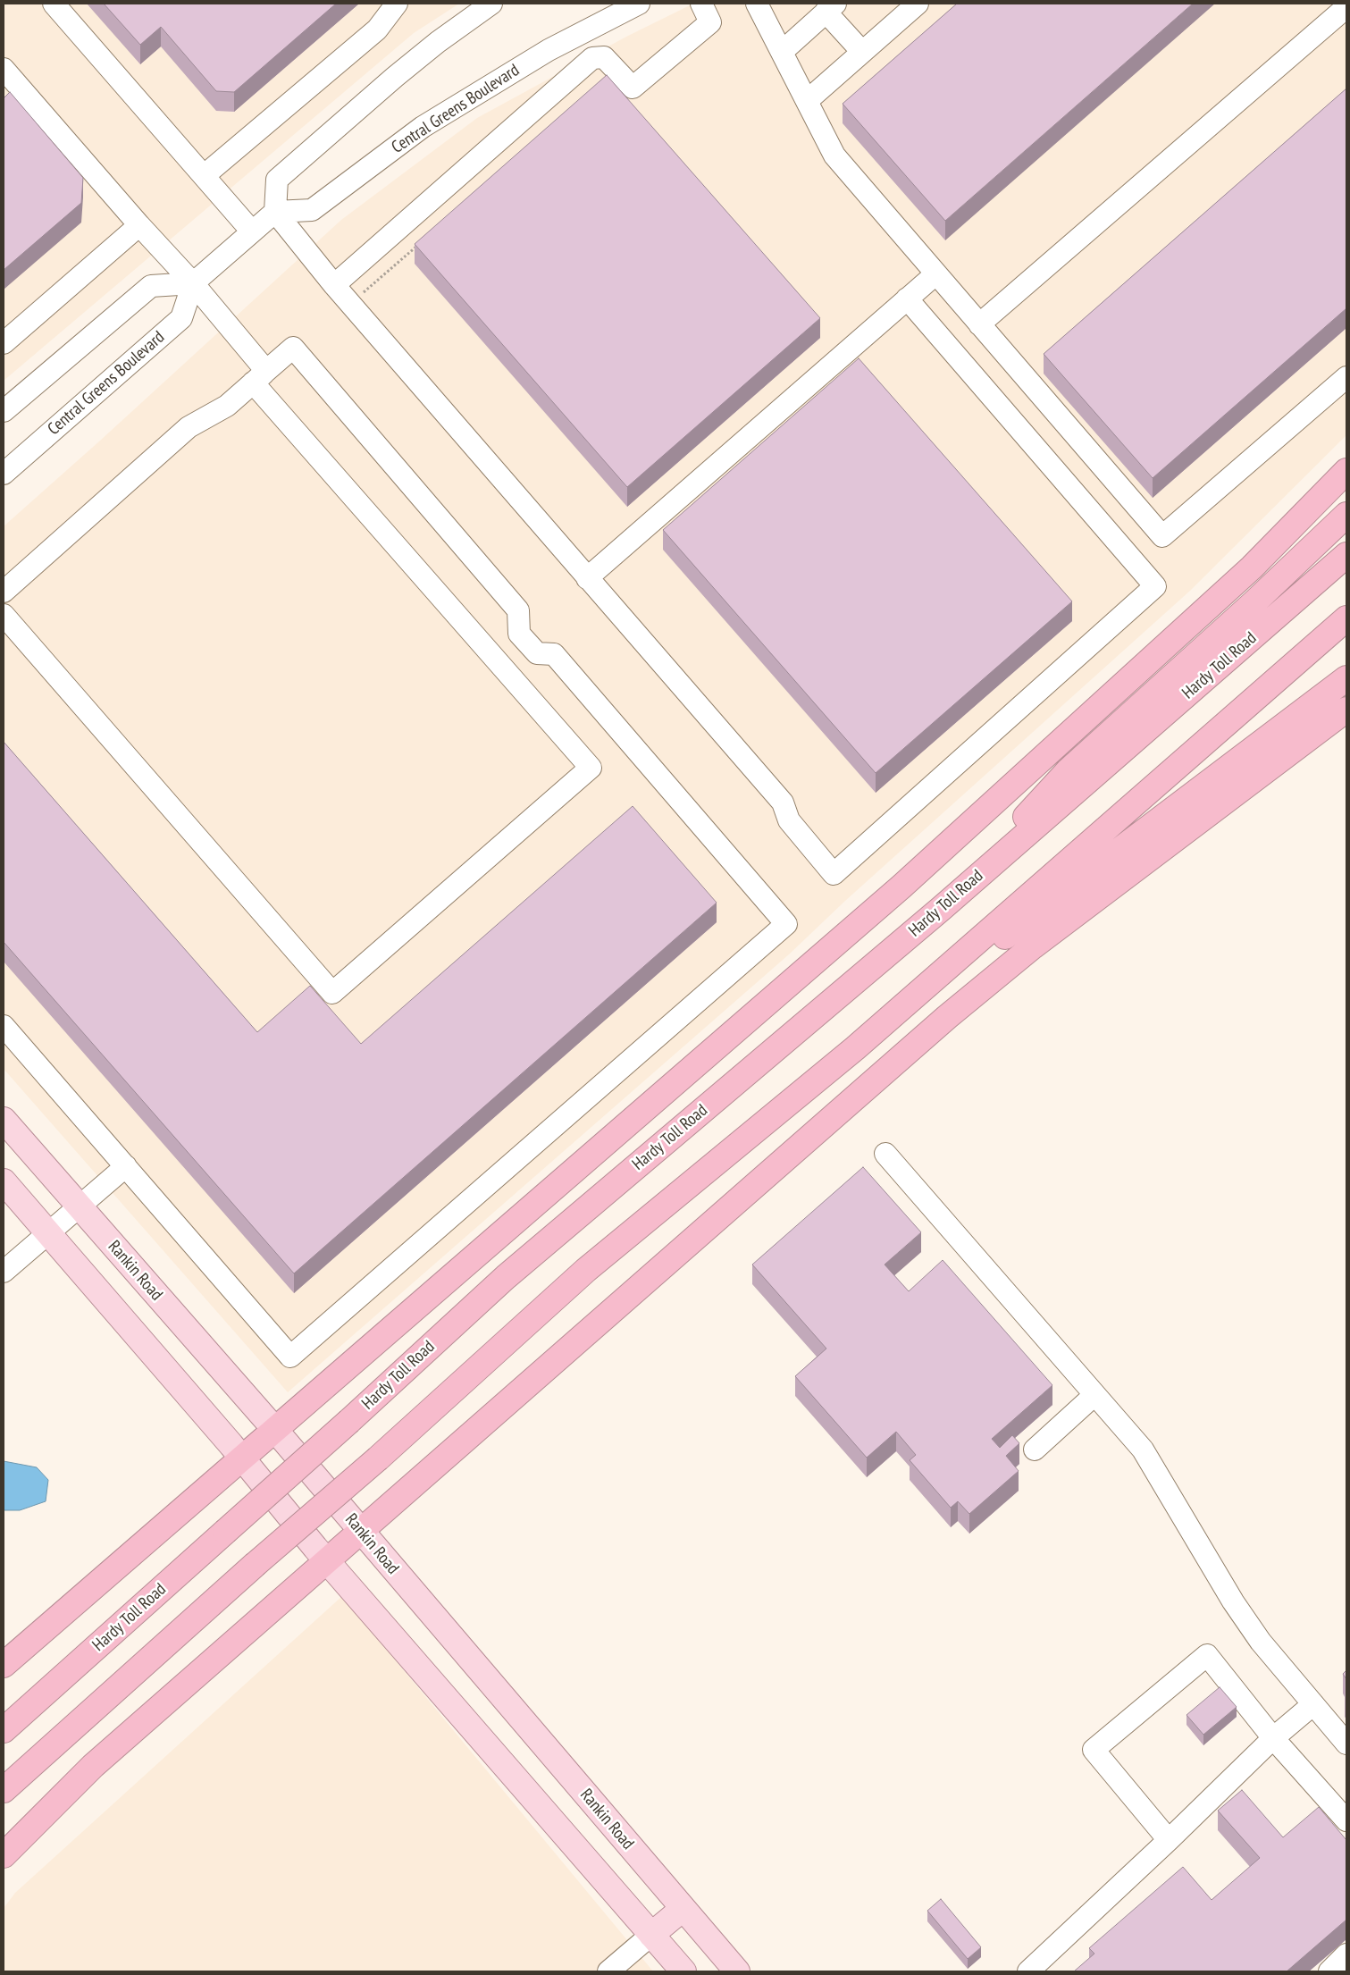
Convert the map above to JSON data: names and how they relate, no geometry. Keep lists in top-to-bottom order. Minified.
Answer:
{"streets":{"highway":["Hardy Toll Road"],"main road":["Rankin Road"],"street":["Central Greens Boulevard"]}}
